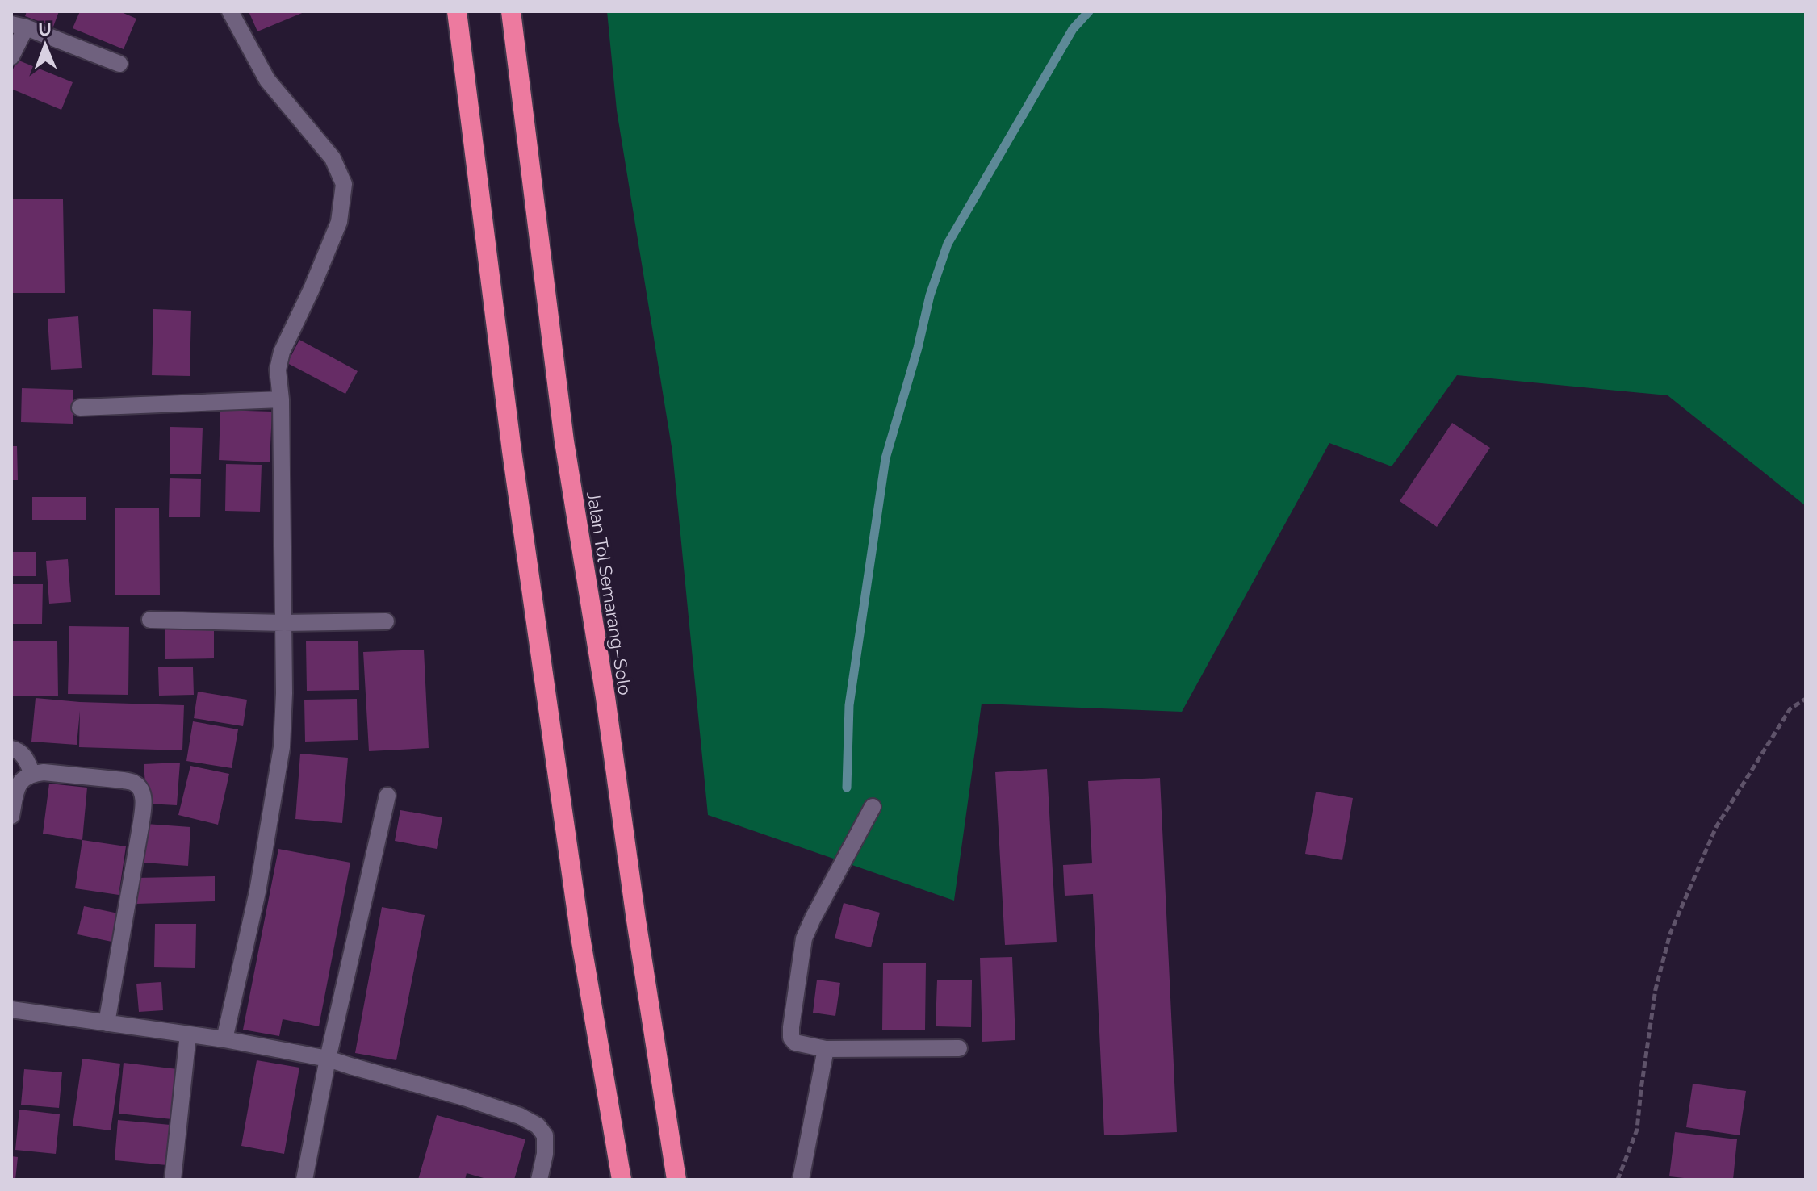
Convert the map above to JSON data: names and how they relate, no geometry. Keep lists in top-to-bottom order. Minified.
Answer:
{"streets":{"highway":["Jalan Tol Semarang–Solo"]},"north":"top"}
